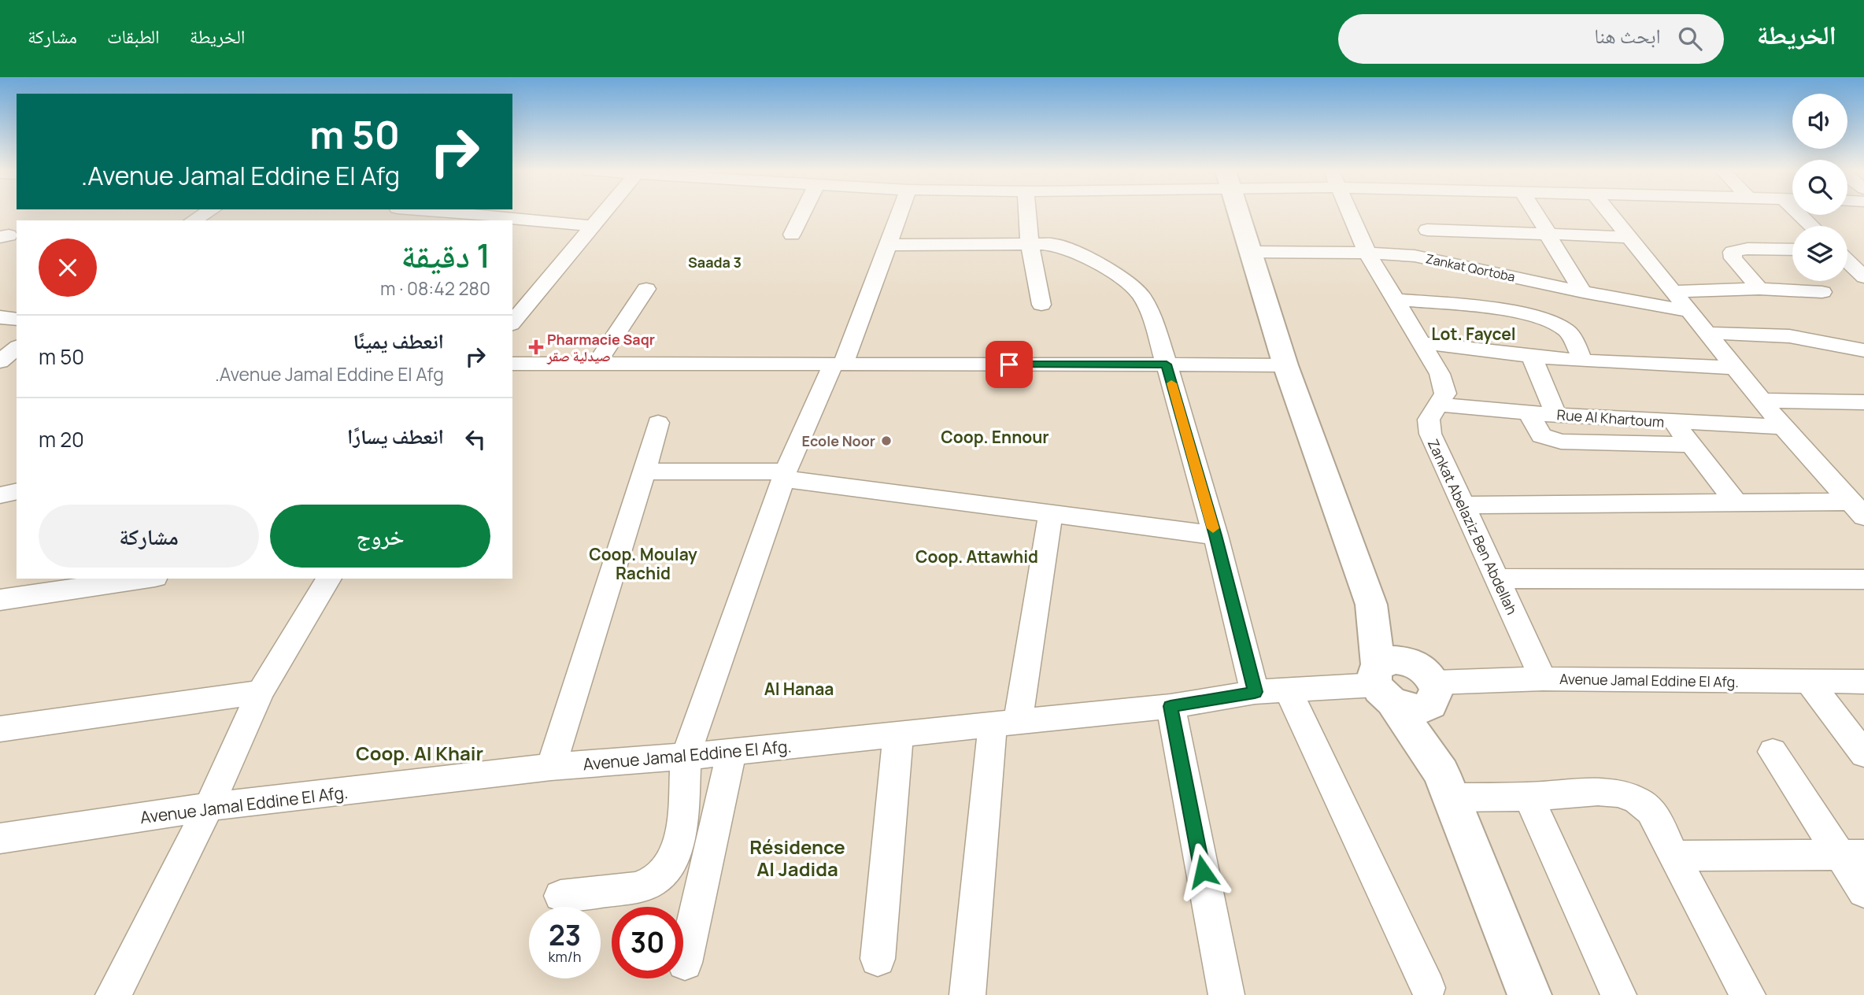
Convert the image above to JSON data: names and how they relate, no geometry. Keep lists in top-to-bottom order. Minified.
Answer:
{"streets":{"street":["Zankat Qortoba","Rue Al Khartoum","Zankat Abelaziz Ben Abdellah","Avenue Jamal Eddine El Afg."]},"crossings":[["Zankat Qortoba","Zankat Abelaziz Ben Abdellah"],["Rue Al Khartoum","Zankat Abelaziz Ben Abdellah"],["Zankat Abelaziz Ben Abdellah","Avenue Jamal Eddine El Afg."]],"districts":["Saada 3","Lot. Faycel","Coop. Ennour","Coop. Moulay Rachid","Coop. Attawhid","Al Hanaa","Coop. Al Khair","Résidence Al Jadida"],"places":{"health":["Pharmacie Saqr صيدلية صقر"],"other":["Ecole Noor"]},"page":{"header":"الخريطة","search":"ابحث هنا","nav":["الخريطة","الطبقات","مشاركة"],"turn":["50 m","Avenue Jamal Eddine El Afg."],"heading":["1 دقيقة","280 m · 08:42"],"list":[{"name":"انعطف يمينًا","note":"Avenue Jamal Eddine El Afg.","value":"50 m"},{"name":"انعطف يسارًا","value":"20 m"}],"buttons":["خروج","مشاركة"],"speed":"23 km/h","limit":"30"}}
